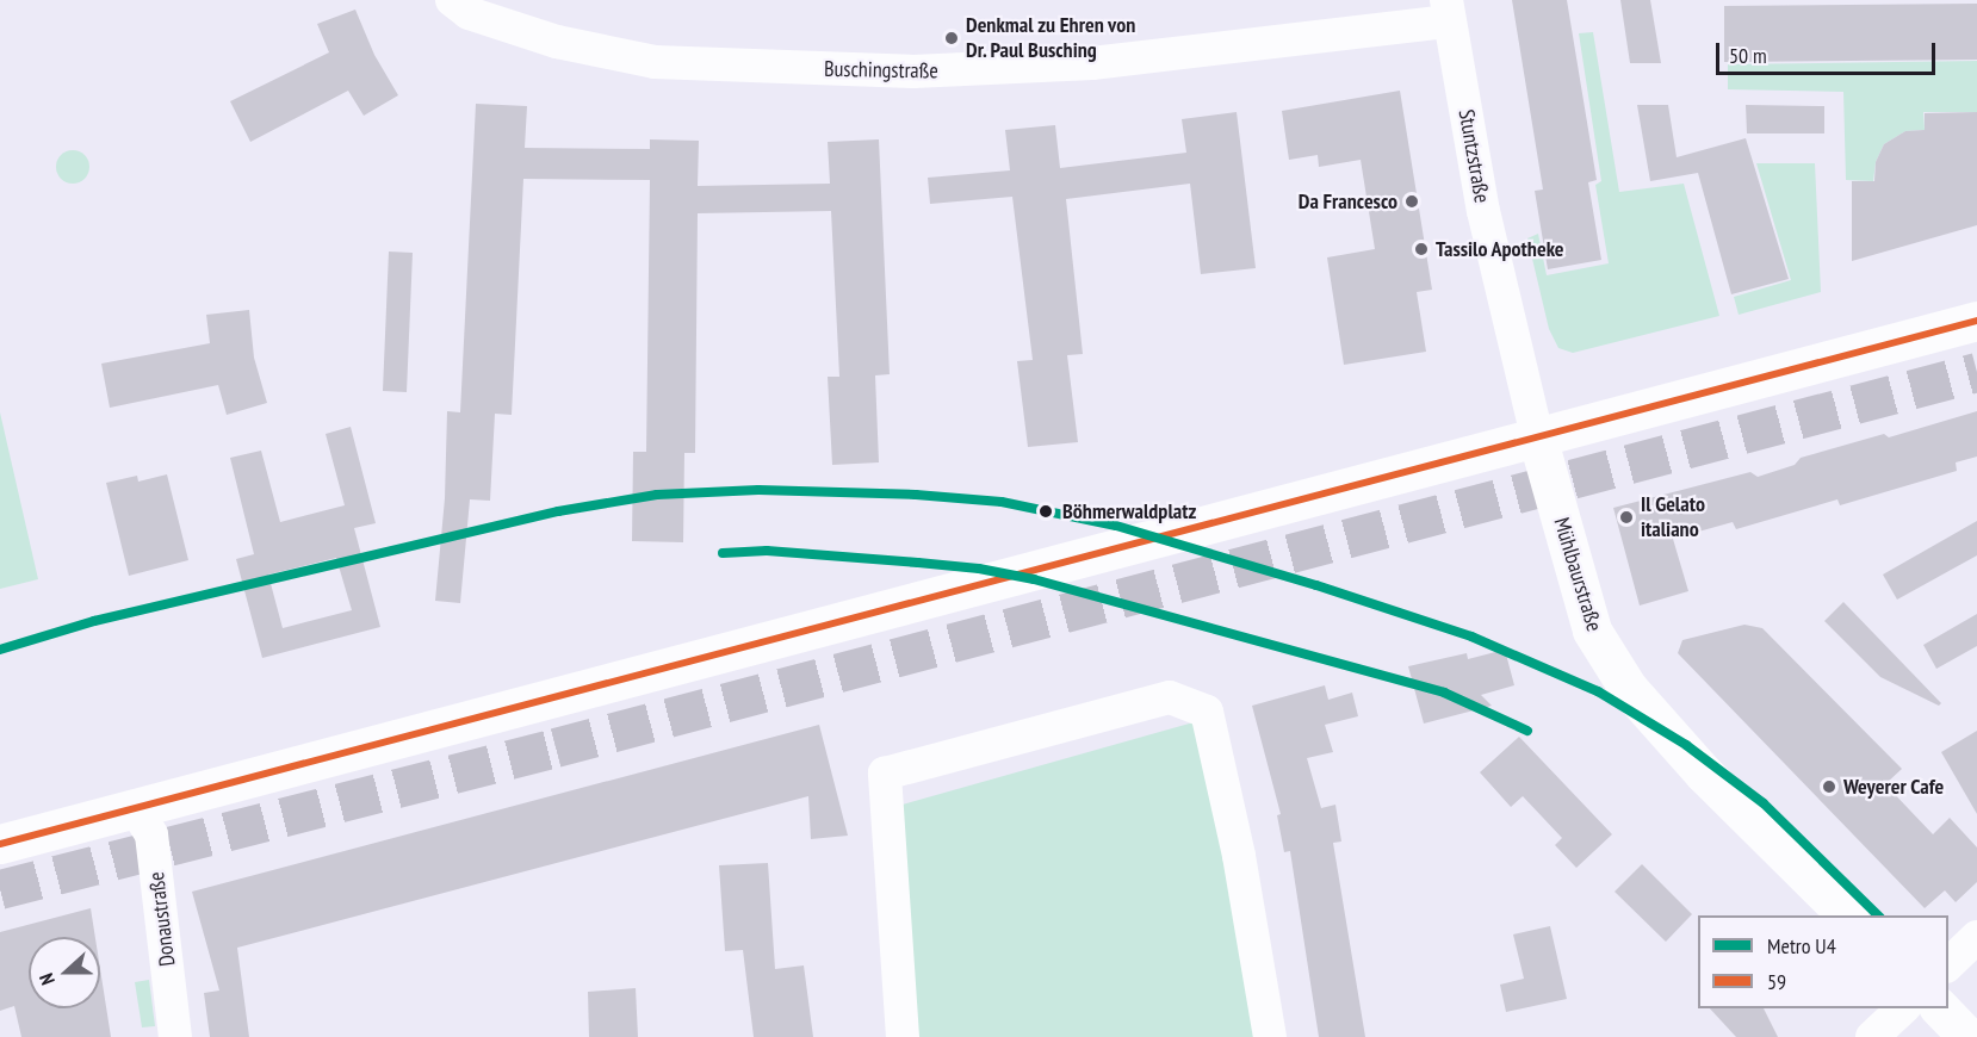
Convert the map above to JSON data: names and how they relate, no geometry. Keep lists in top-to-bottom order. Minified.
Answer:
{"streets":{"main road":["Mühlbaurstraße"],"street":["Buschingstraße","Stuntzstraße","Donaustraße"]},"crossings":[["Buschingstraße","Stuntzstraße"],["Stuntzstraße","Mühlbaurstraße"]],"places":["Denkmal zu Ehren von Dr. Paul Busching","Da Francesco","Tassilo Apotheke","Böhmerwaldplatz","Il Gelato italiano","Weyerer Cafe"],"lines":["transit line 59","metro line U4"],"legend":["Metro U4","59"],"scale_bar":"50 m","north":"left"}
